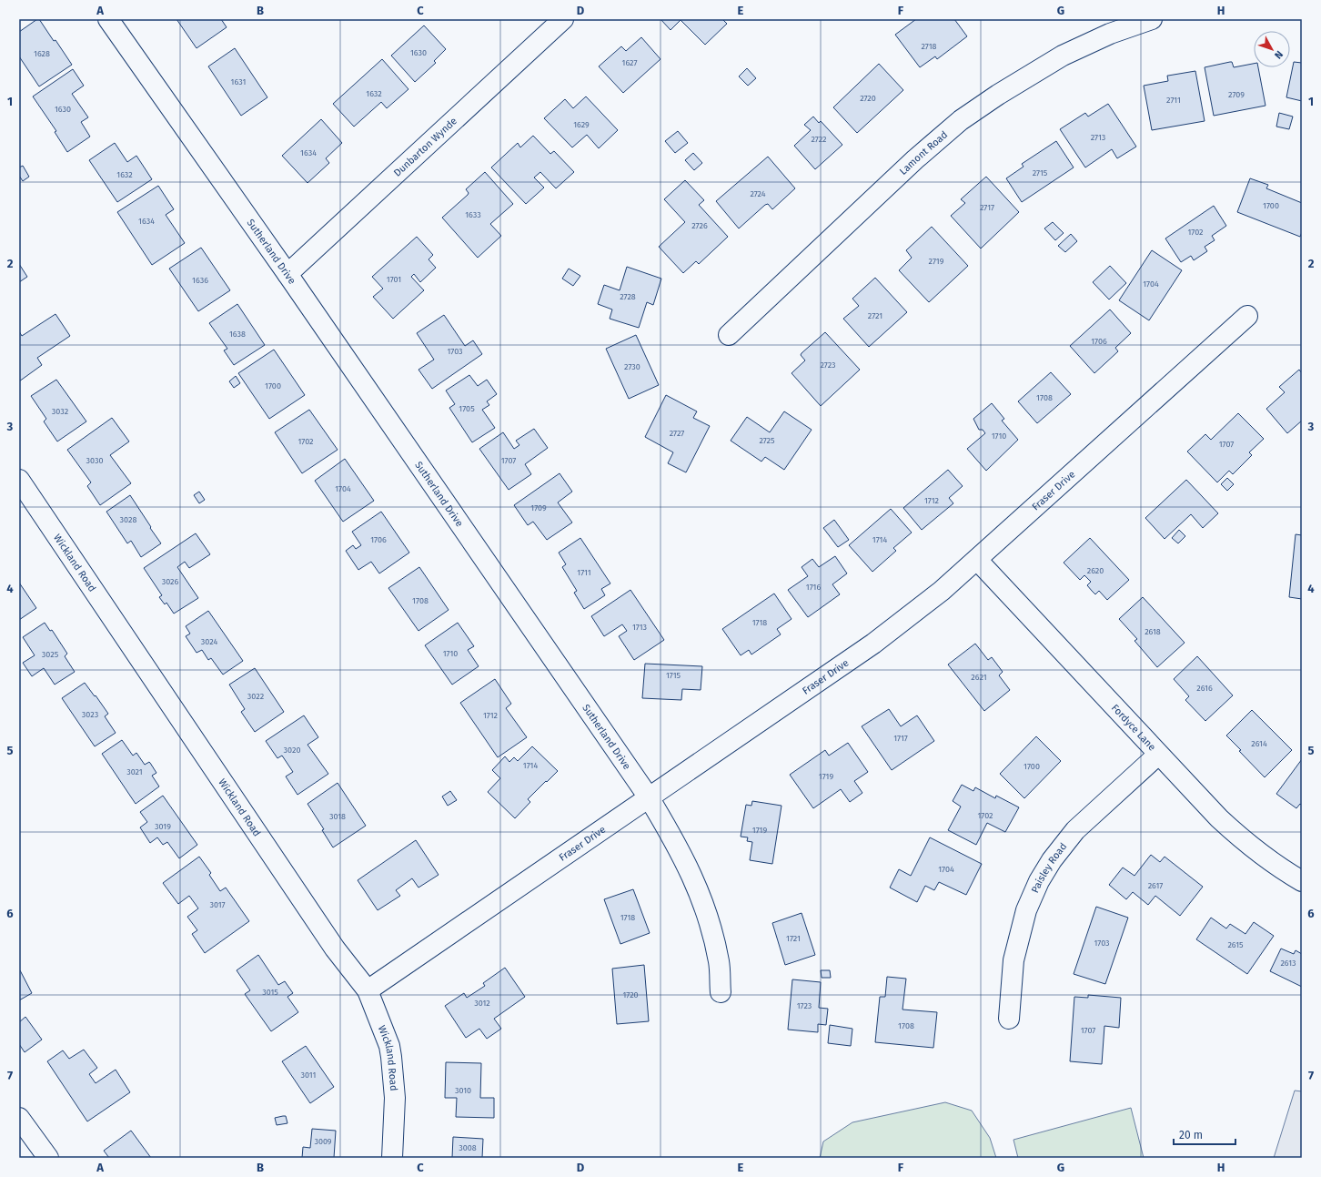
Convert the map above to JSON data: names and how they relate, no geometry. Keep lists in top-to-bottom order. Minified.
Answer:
{"streets":{"street":["Dunbarton Wynde","Lamont Road","Sutherland Drive","Fraser Drive","Wickland Road","Fordyce Lane","Paisley Road"]},"crossings":[["Dunbarton Wynde","Sutherland Drive"],["Sutherland Drive","Fraser Drive"],["Fraser Drive","Wickland Road"],["Fraser Drive","Fordyce Lane"],["Fordyce Lane","Paisley Road"]],"house_numbers":["2718","1630","1628","1627","1631","1632","2709","2720","2711","1630","1629","2713","2722","1634","2715","1632","2724","1700","2717","1633","1634","2726","1702","2719","1701","1636","1704","2728","2721","1638","1706","1703","2723","2730","1700","1708","1705","3032","2727","1710","2725","1702","1707","3030","1707","1704","1712","1709","3028","1706","1714","2620","1711","3026","1716","1708","1718","1713","2618","3024","1710","3025","1715","2621","2616","3022","3023","1712","1717","2614","3020","1714","1700","3021","1719","1702","3018","3019","1719","1704","2617","3017","1718","1721","1703","2615","2613","3015","1720","3012","1723","1708","1707","3011","3010","3009","3008"],"scale_bar":"20 m","north":"bottom right","grid":{"columns":["A","B","C","D","E","F","G","H"],"rows":["1","2","3","4","5","6","7"]}}
